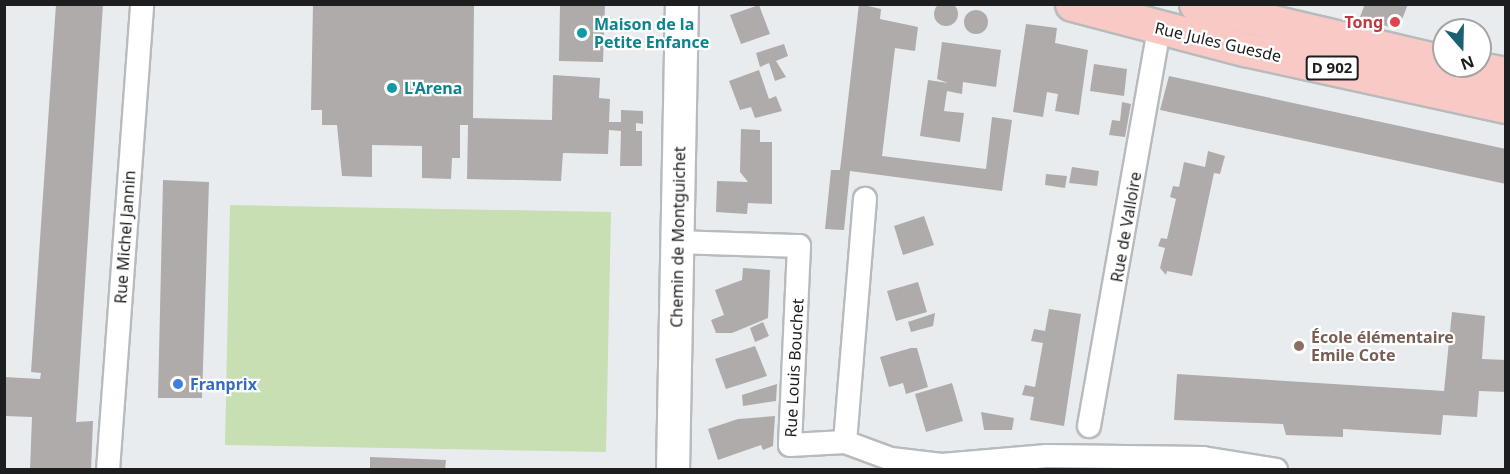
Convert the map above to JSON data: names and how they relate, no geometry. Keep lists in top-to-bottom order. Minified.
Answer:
{"streets":{"main road":["Rue Jules Guesde","D 902"],"street":["Rue de Valloire","Rue Michel Jannin","Chemin de Montguichet","Rue Louis Bouchet"]},"crossings":[["Rue Jules Guesde","Rue de Valloire"],["Chemin de Montguichet","Rue Louis Bouchet"]],"places":["Tong","Maison de la Petite Enfance","L'Arena","École élémentaire Emile Cote","Franprix"],"north":"bottom"}
